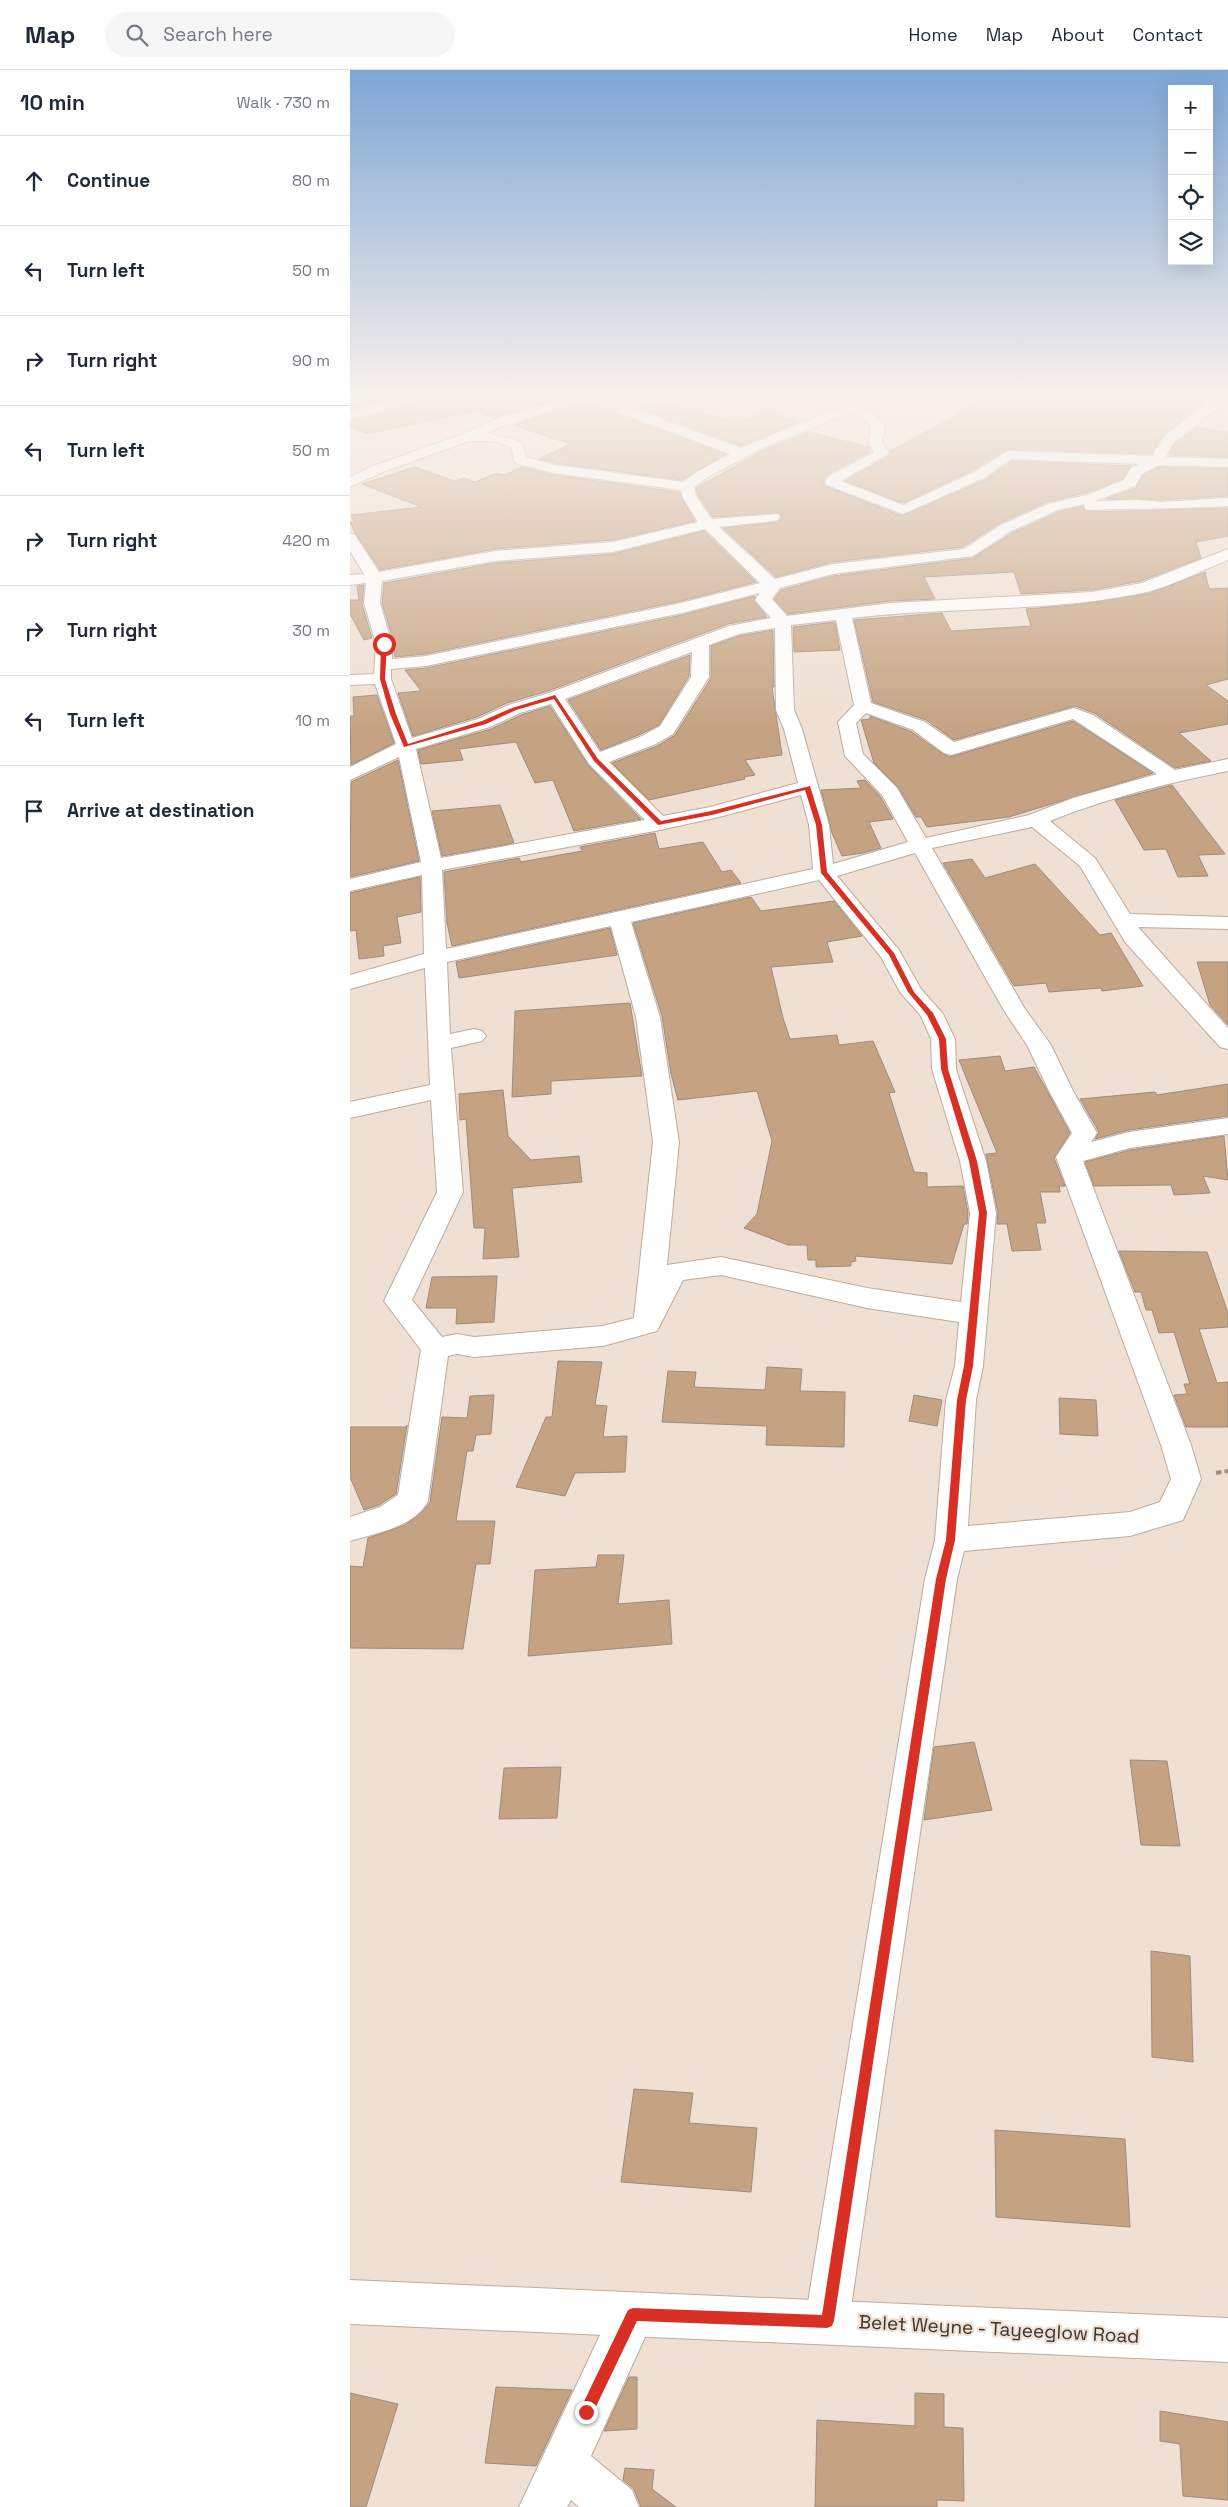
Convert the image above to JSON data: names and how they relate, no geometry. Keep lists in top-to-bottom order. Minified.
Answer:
{"streets":{"street":["Belet Weyne - Tayeeglow Road"]},"page":{"header":"Map","search":"Search here","nav":["Home","Map","About","Contact"],"heading":["10 min","Walk · 730 m"],"map_buttons":["+","−"],"list":[["Continue","80 m"],["Turn left","50 m"],["Turn right","90 m"],["Turn left","50 m"],["Turn right","420 m"],["Turn right","30 m"],["Turn left","10 m"],"Arrive at destination"]}}
